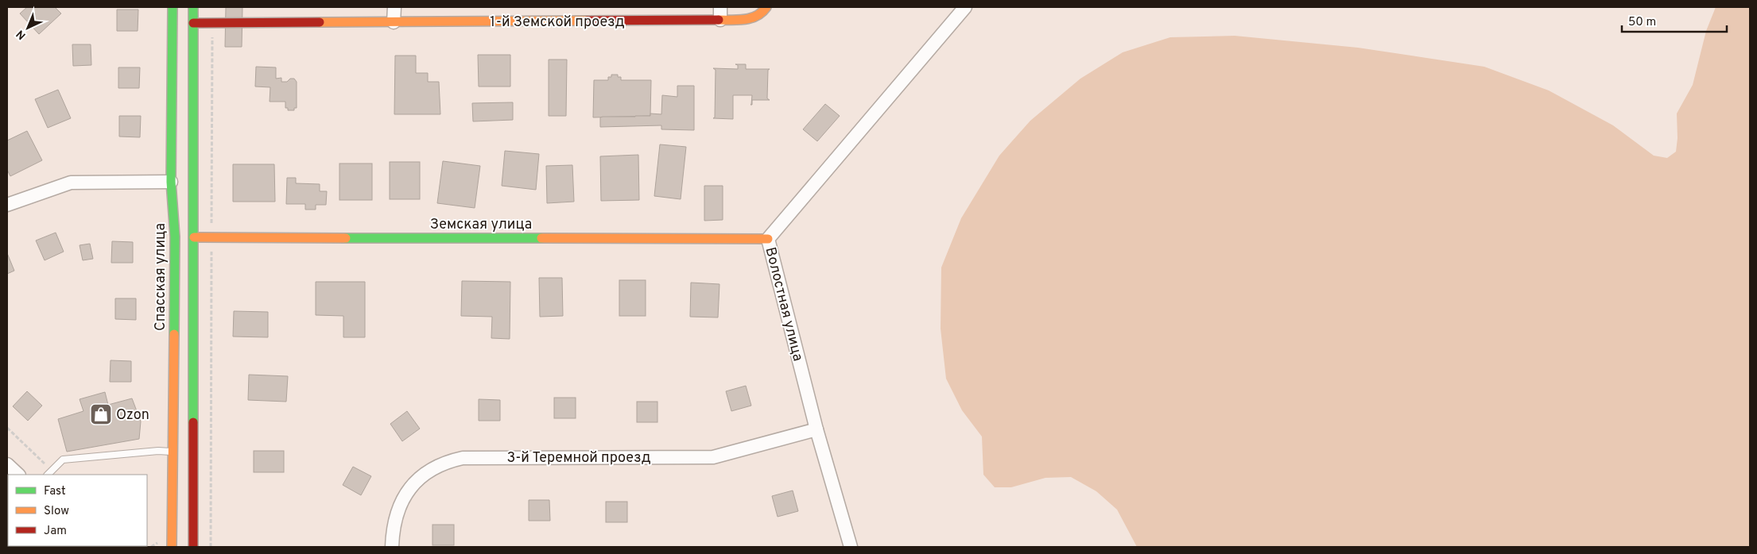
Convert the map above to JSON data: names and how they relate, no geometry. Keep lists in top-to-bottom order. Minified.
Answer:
{"streets":{"street":["1-й Земской проезд","Земская улица","Спасская улица","Волостная улица","3-й Теремной проезд"]},"crossings":[["Земская улица","Волостная улица"],["Волостная улица","3-й Теремной проезд"]],"places":{"shop":["Ozon"]},"legend":["Fast","Slow","Jam"],"scale_bar":"50 m","north":"bottom left"}
